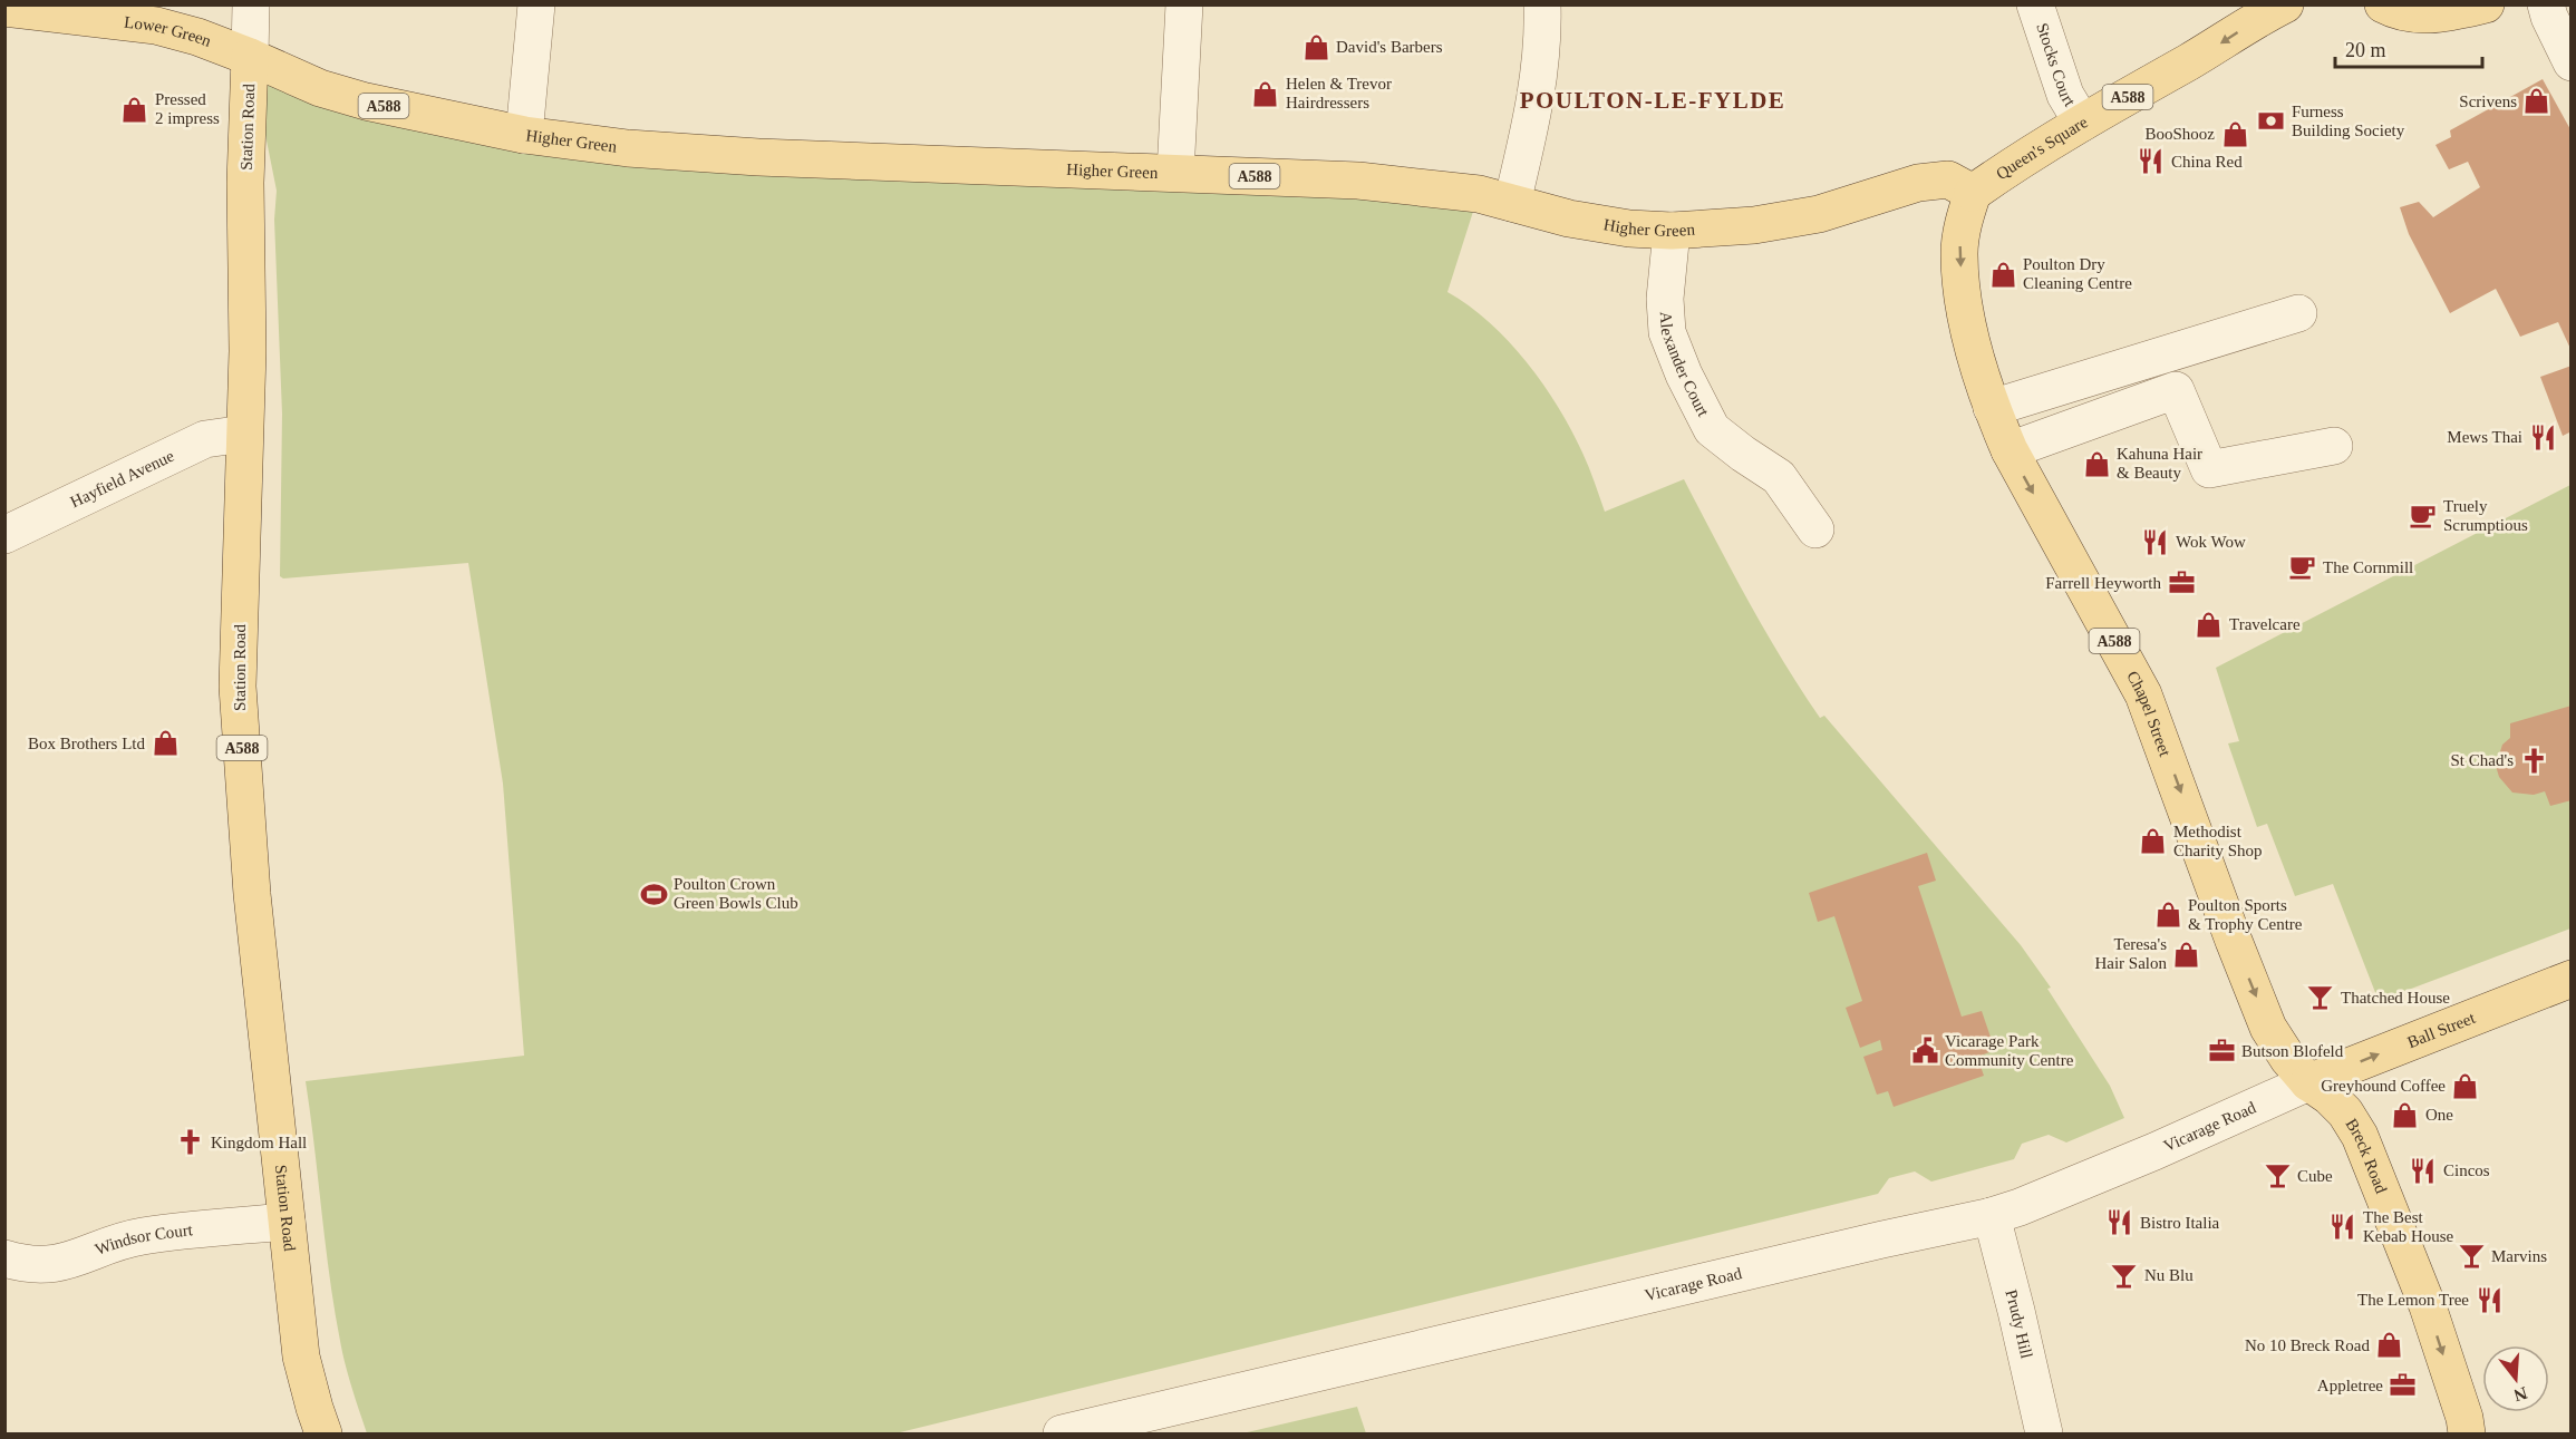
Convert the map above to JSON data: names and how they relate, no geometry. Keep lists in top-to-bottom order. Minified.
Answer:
{"streets":{"main road":["Lower Green","A588","Station Road","Higher Green","Queen's Square","Chapel Street","Ball Street","Breck Road"],"street":["Stocks Court","Alexander Court","Hayfield Avenue","Vicarage Road","Windsor Court","Prudy Hill"]},"crossings":[["Lower Green","Station Road"],["Lower Green","Higher Green"],["Stocks Court","Queen's Square"],["Station Road","Higher Green"],["Station Road","Hayfield Avenue"],["Station Road","Windsor Court"],["Higher Green","Queen's Square"],["Higher Green","Alexander Court"],["Higher Green","Chapel Street"],["Queen's Square","Chapel Street"],["Chapel Street","Ball Street"],["Chapel Street","Vicarage Road"],["Chapel Street","Breck Road"],["Ball Street","Vicarage Road"],["Ball Street","Breck Road"],["Vicarage Road","Breck Road"],["Vicarage Road","Prudy Hill"]],"one_way":["Queen's Square","Chapel Street","Ball Street","Breck Road"],"districts":["POULTON-LE-FYLDE"],"places":{"shop":["David's Barbers","Helen & Trevor Hairdressers","Scrivens","Pressed 2 impress","BooShooz","Poulton Dry Cleaning Centre","Kahuna Hair & Beauty","Travelcare","Box Brothers Ltd","Methodist Charity Shop","Poulton Sports & Trophy Centre","Teresa's Hair Salon","Greyhound Coffee","One","No 10 Breck Road"],"bank":["Furness Building Society"],"restaurant":["China Red","Mews Thai","Wok Wow","Cincos","Bistro Italia","The Best Kebab House","The Lemon Tree"],"cafe":["Truely Scrumptious","The Cornmill"],"office":["Farrell Heyworth","Butson Blofeld","Appletree"],"church":["St Chad's","Kingdom Hall"],"sports":["Poulton Crown Green Bowls Club"],"bar":["Thatched House","Cube","Marvins","Nu Blu"],"public building":["Vicarage Park Community Centre"]},"scale_bar":"20 m","north":"bottom"}
